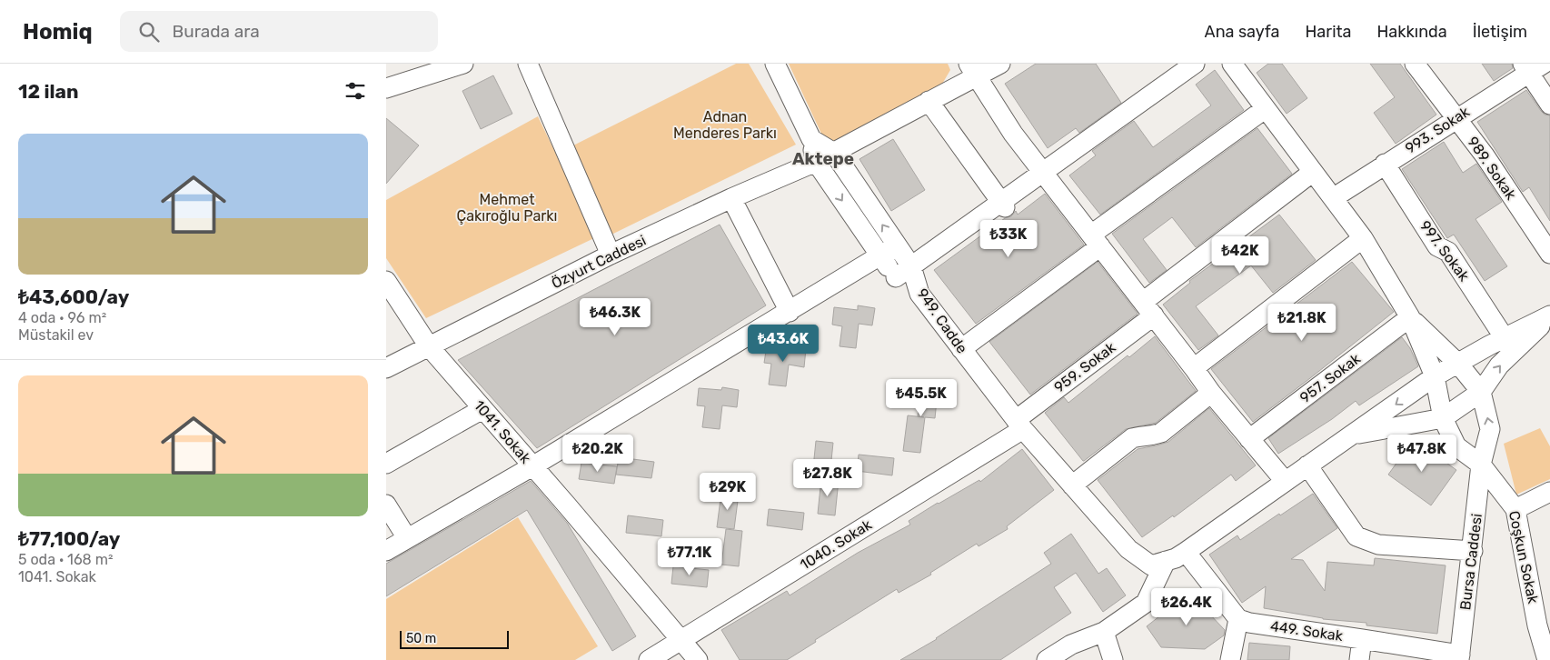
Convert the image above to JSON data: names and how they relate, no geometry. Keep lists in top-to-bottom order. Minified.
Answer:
{"streets":{"street":["993. Sokak","989. Sokak","997. Sokak","Özyurt Caddesi","949. Cadde","959. Sokak","957. Sokak","1041. Sokak","1040. Sokak","Coşkun Sokak","Bursa Caddesi","449. Sokak"]},"crossings":[["993. Sokak","989. Sokak"],["993. Sokak","997. Sokak"],["Özyurt Caddesi","949. Cadde"],["Özyurt Caddesi","1041. Sokak"],["949. Cadde","959. Sokak"],["949. Cadde","1040. Sokak"],["959. Sokak","1040. Sokak"],["957. Sokak","Coşkun Sokak"],["1041. Sokak","1040. Sokak"],["Coşkun Sokak","Bursa Caddesi"],["Bursa Caddesi","449. Sokak"]],"districts":["Aktepe"],"parks":["Adnan Menderes Parkı","Mehmet Çakıroğlu Parkı"],"scale_bar":"50 m","page":{"header":"Homiq","search":"Burada ara","nav":["Ana sayfa","Harita","Hakkında","İletişim"],"heading":"12 ilan","list":[{"name":"₺43,600/ay","note":"4 oda · 96 m² · Müstakil ev"},{"name":"₺77,100/ay","note":"5 oda · 168 m² · 1041. Sokak"}],"price":["₺33K","₺42K","₺46.3K","₺21.8K","₺43.6K","₺45.5K","₺20.2K","₺47.8K","₺27.8K","₺29K","₺77.1K","₺26.4K"],"scale":"50 m"}}
